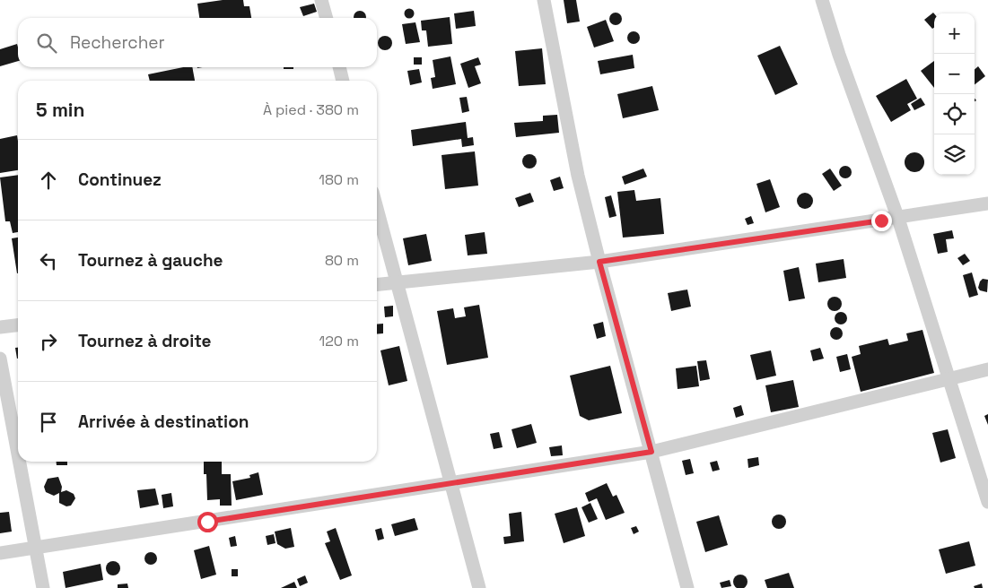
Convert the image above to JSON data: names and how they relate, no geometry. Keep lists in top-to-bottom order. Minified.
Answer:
{"page":{"map_buttons":["+","−"],"search":"Rechercher","heading":["5 min","À pied · 380 m"],"list":[["Continuez","180 m"],["Tournez à gauche","80 m"],["Tournez à droite","120 m"],"Arrivée à destination"]}}
